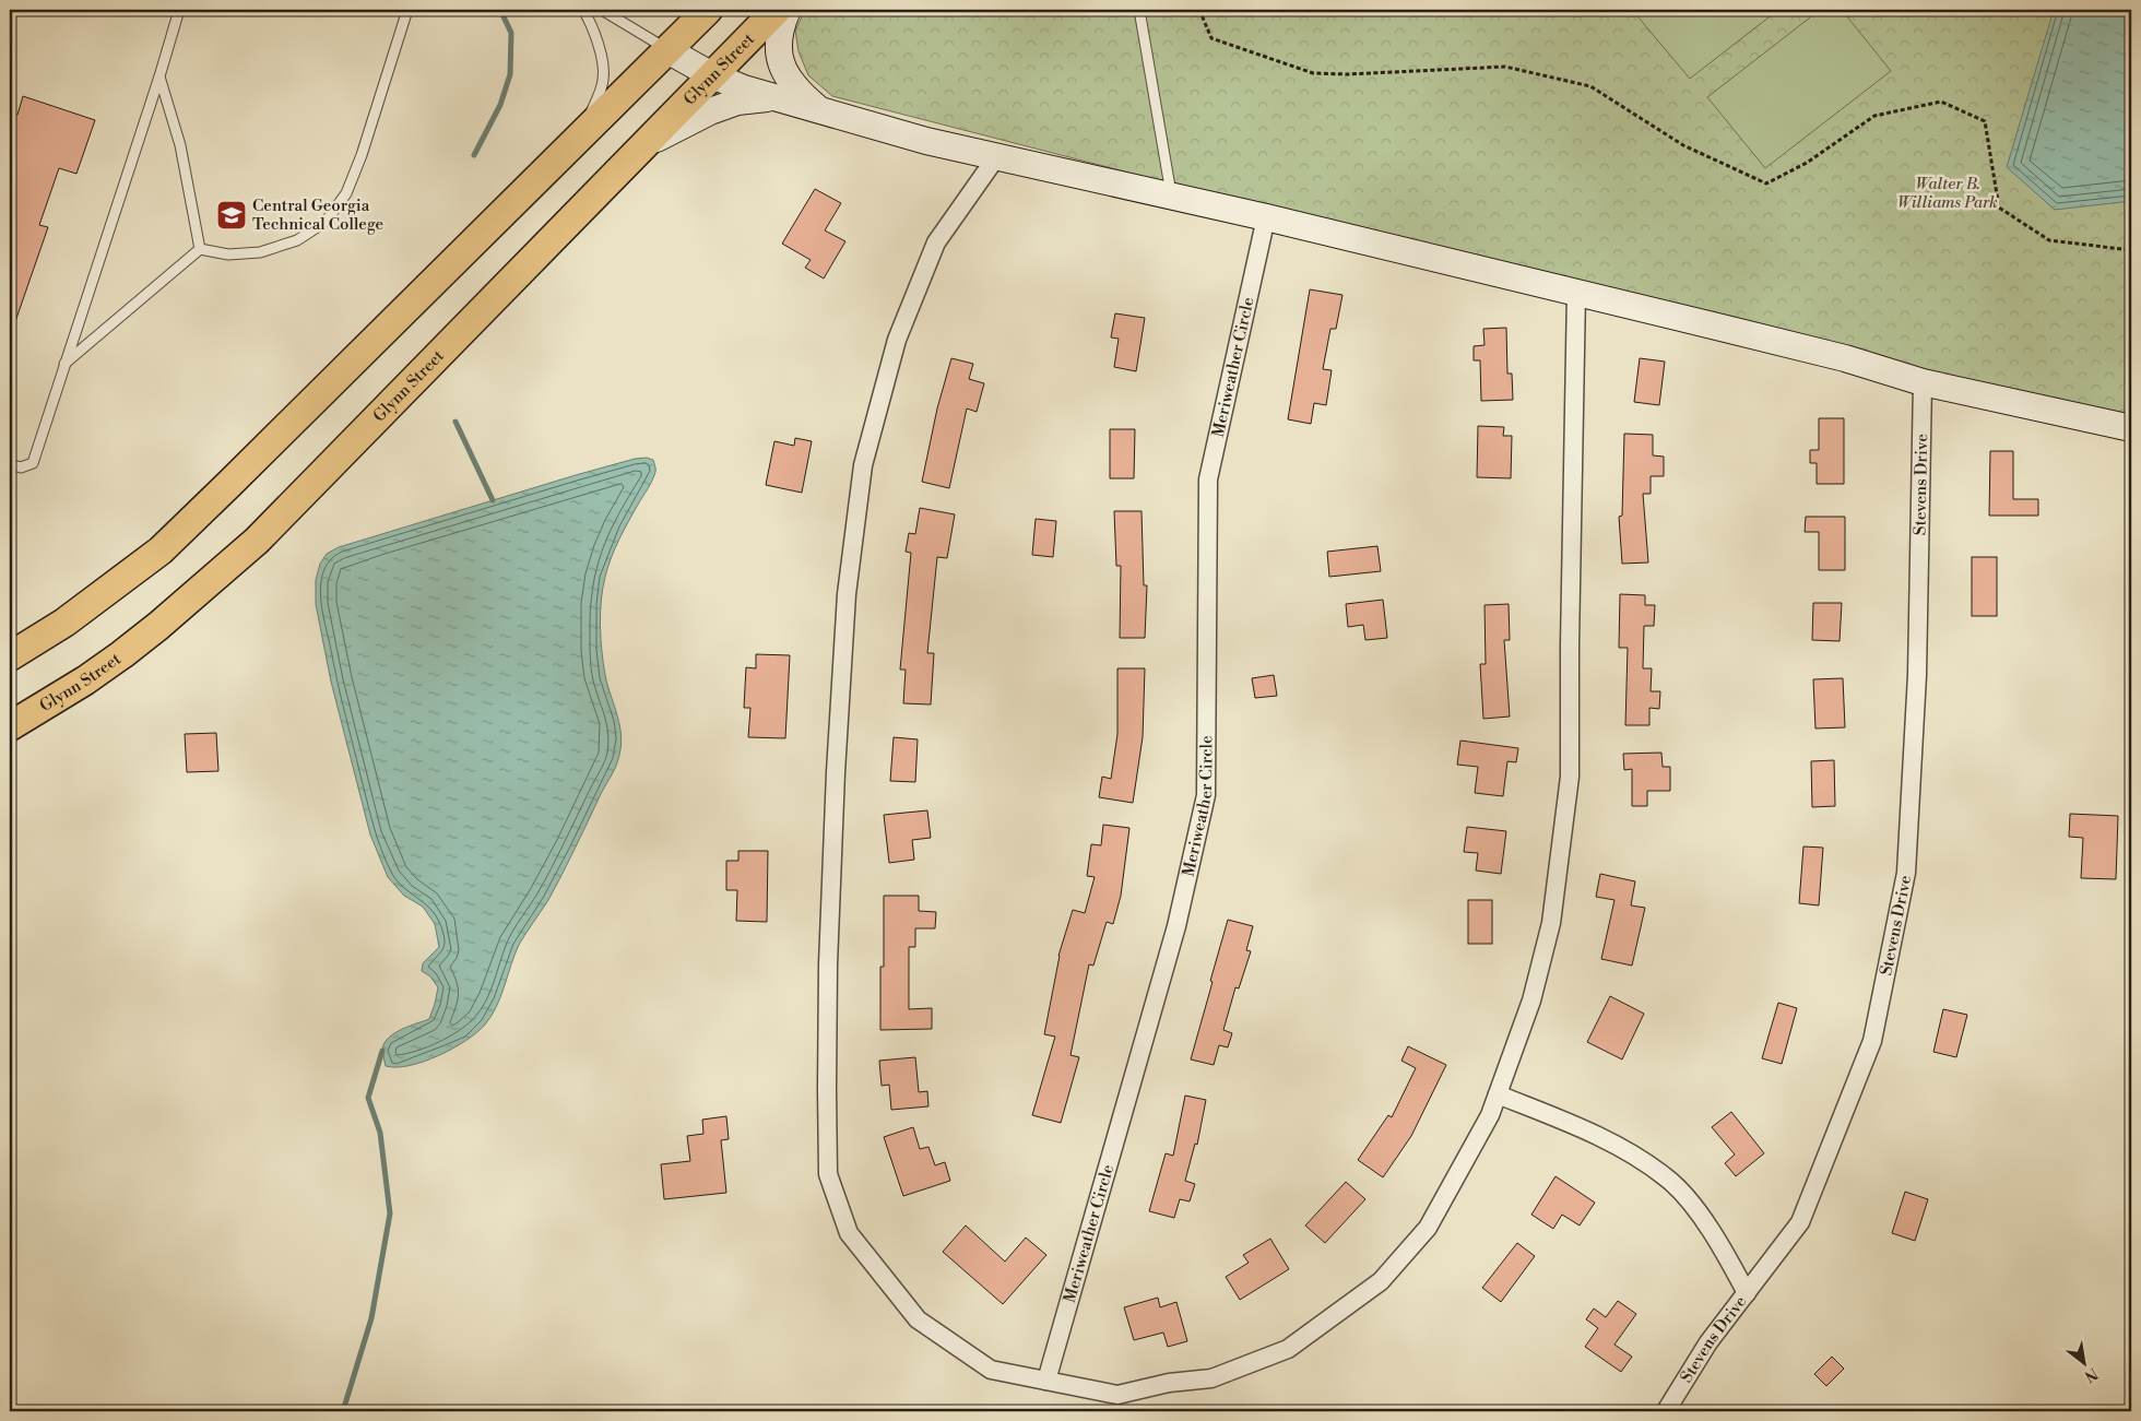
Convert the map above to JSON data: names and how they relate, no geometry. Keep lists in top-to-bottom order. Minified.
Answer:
{"streets":{"main road":["Glynn Street"],"street":["Meriweather Circle","Stevens Drive"]},"parks":["Walter B. Williams Park"],"places":{"school or university":["Central Georgia Technical College"]},"north":"bottom right"}
